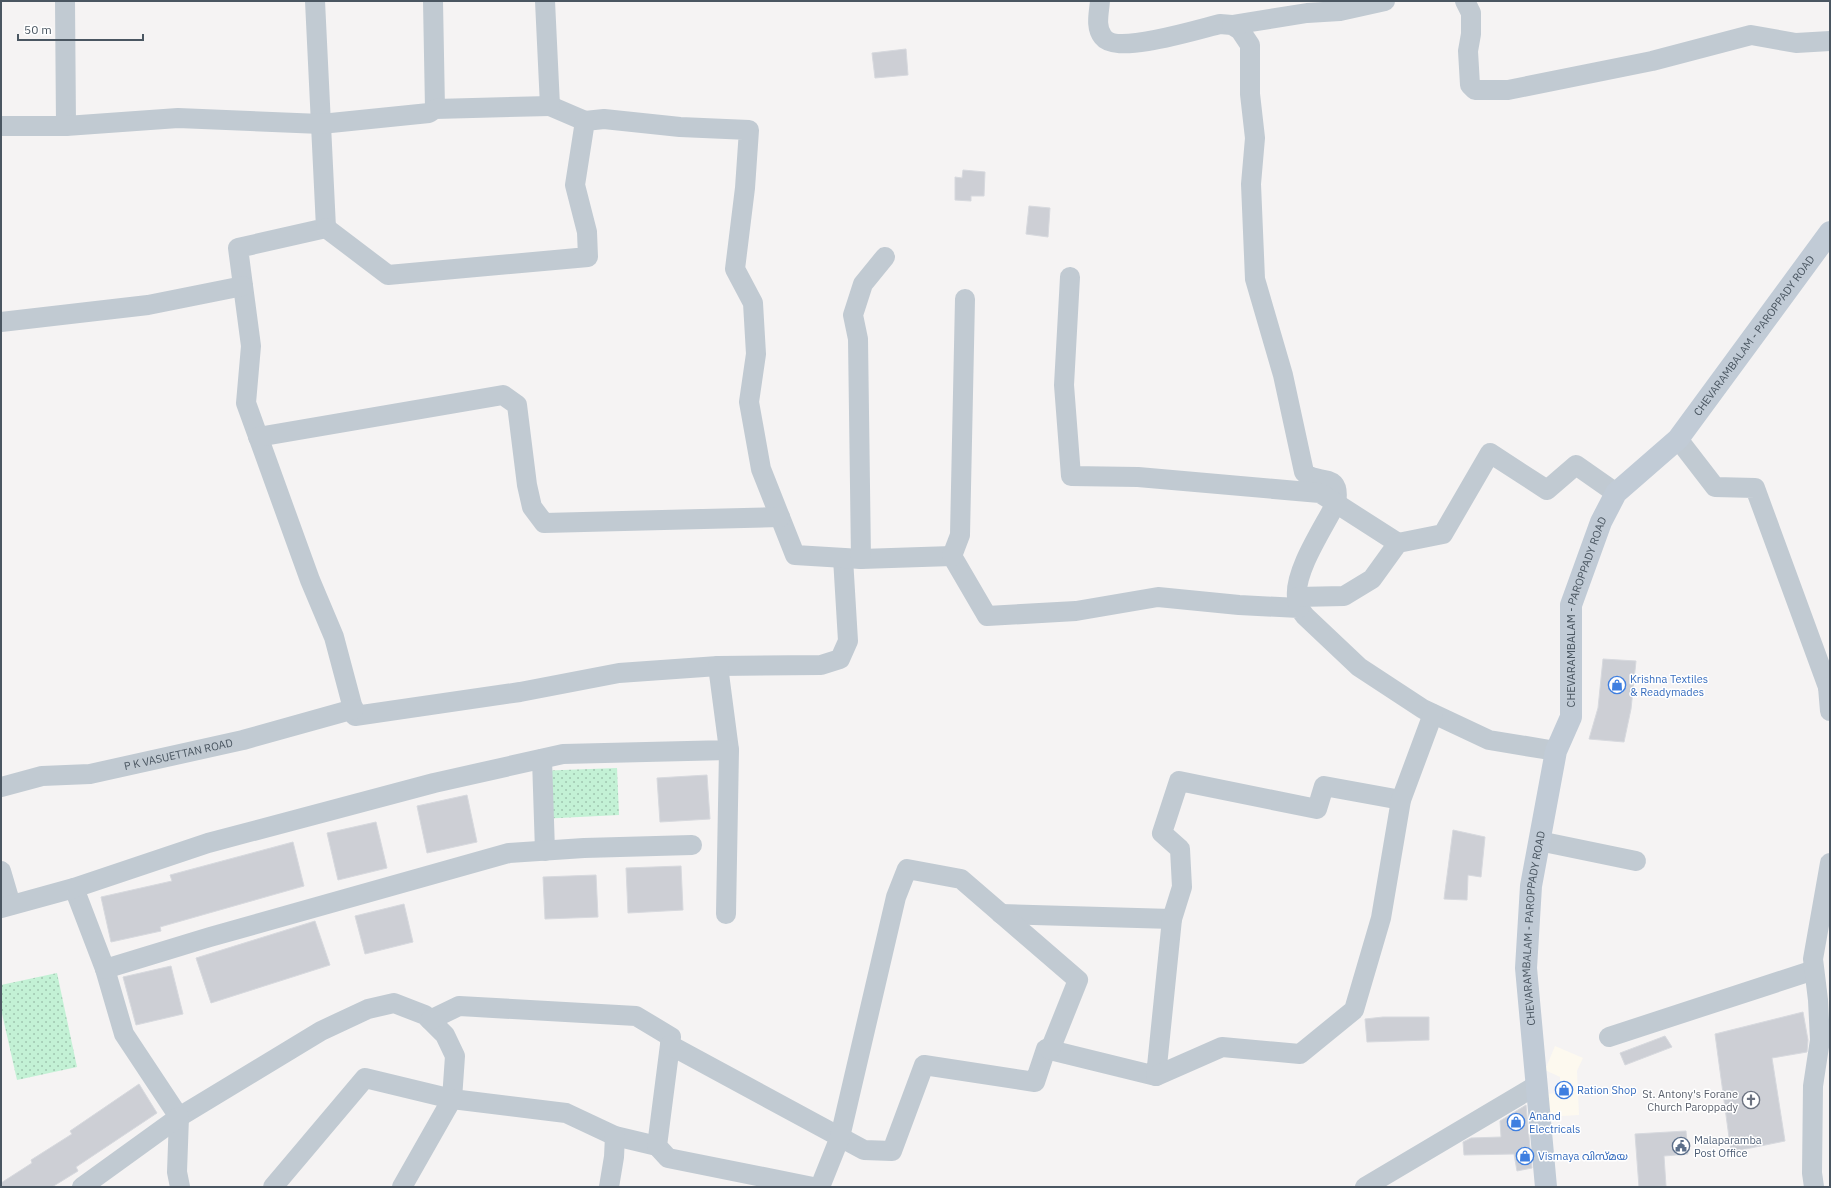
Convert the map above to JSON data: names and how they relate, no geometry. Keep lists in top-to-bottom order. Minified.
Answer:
{"streets":{"main road":["CHEVARAMBALAM - PAROPPADY ROAD"],"street":["P K VASUETTAN ROAD"]},"places":{"shop":["Krishna Textiles & Readymades","Ration Shop","Anand Electricals","Vismaya വിസ്മയ"],"church":["St. Antony's Forane Church Paroppady"],"public building":["Malaparamba Post Office"]},"scale_bar":"50 m"}
